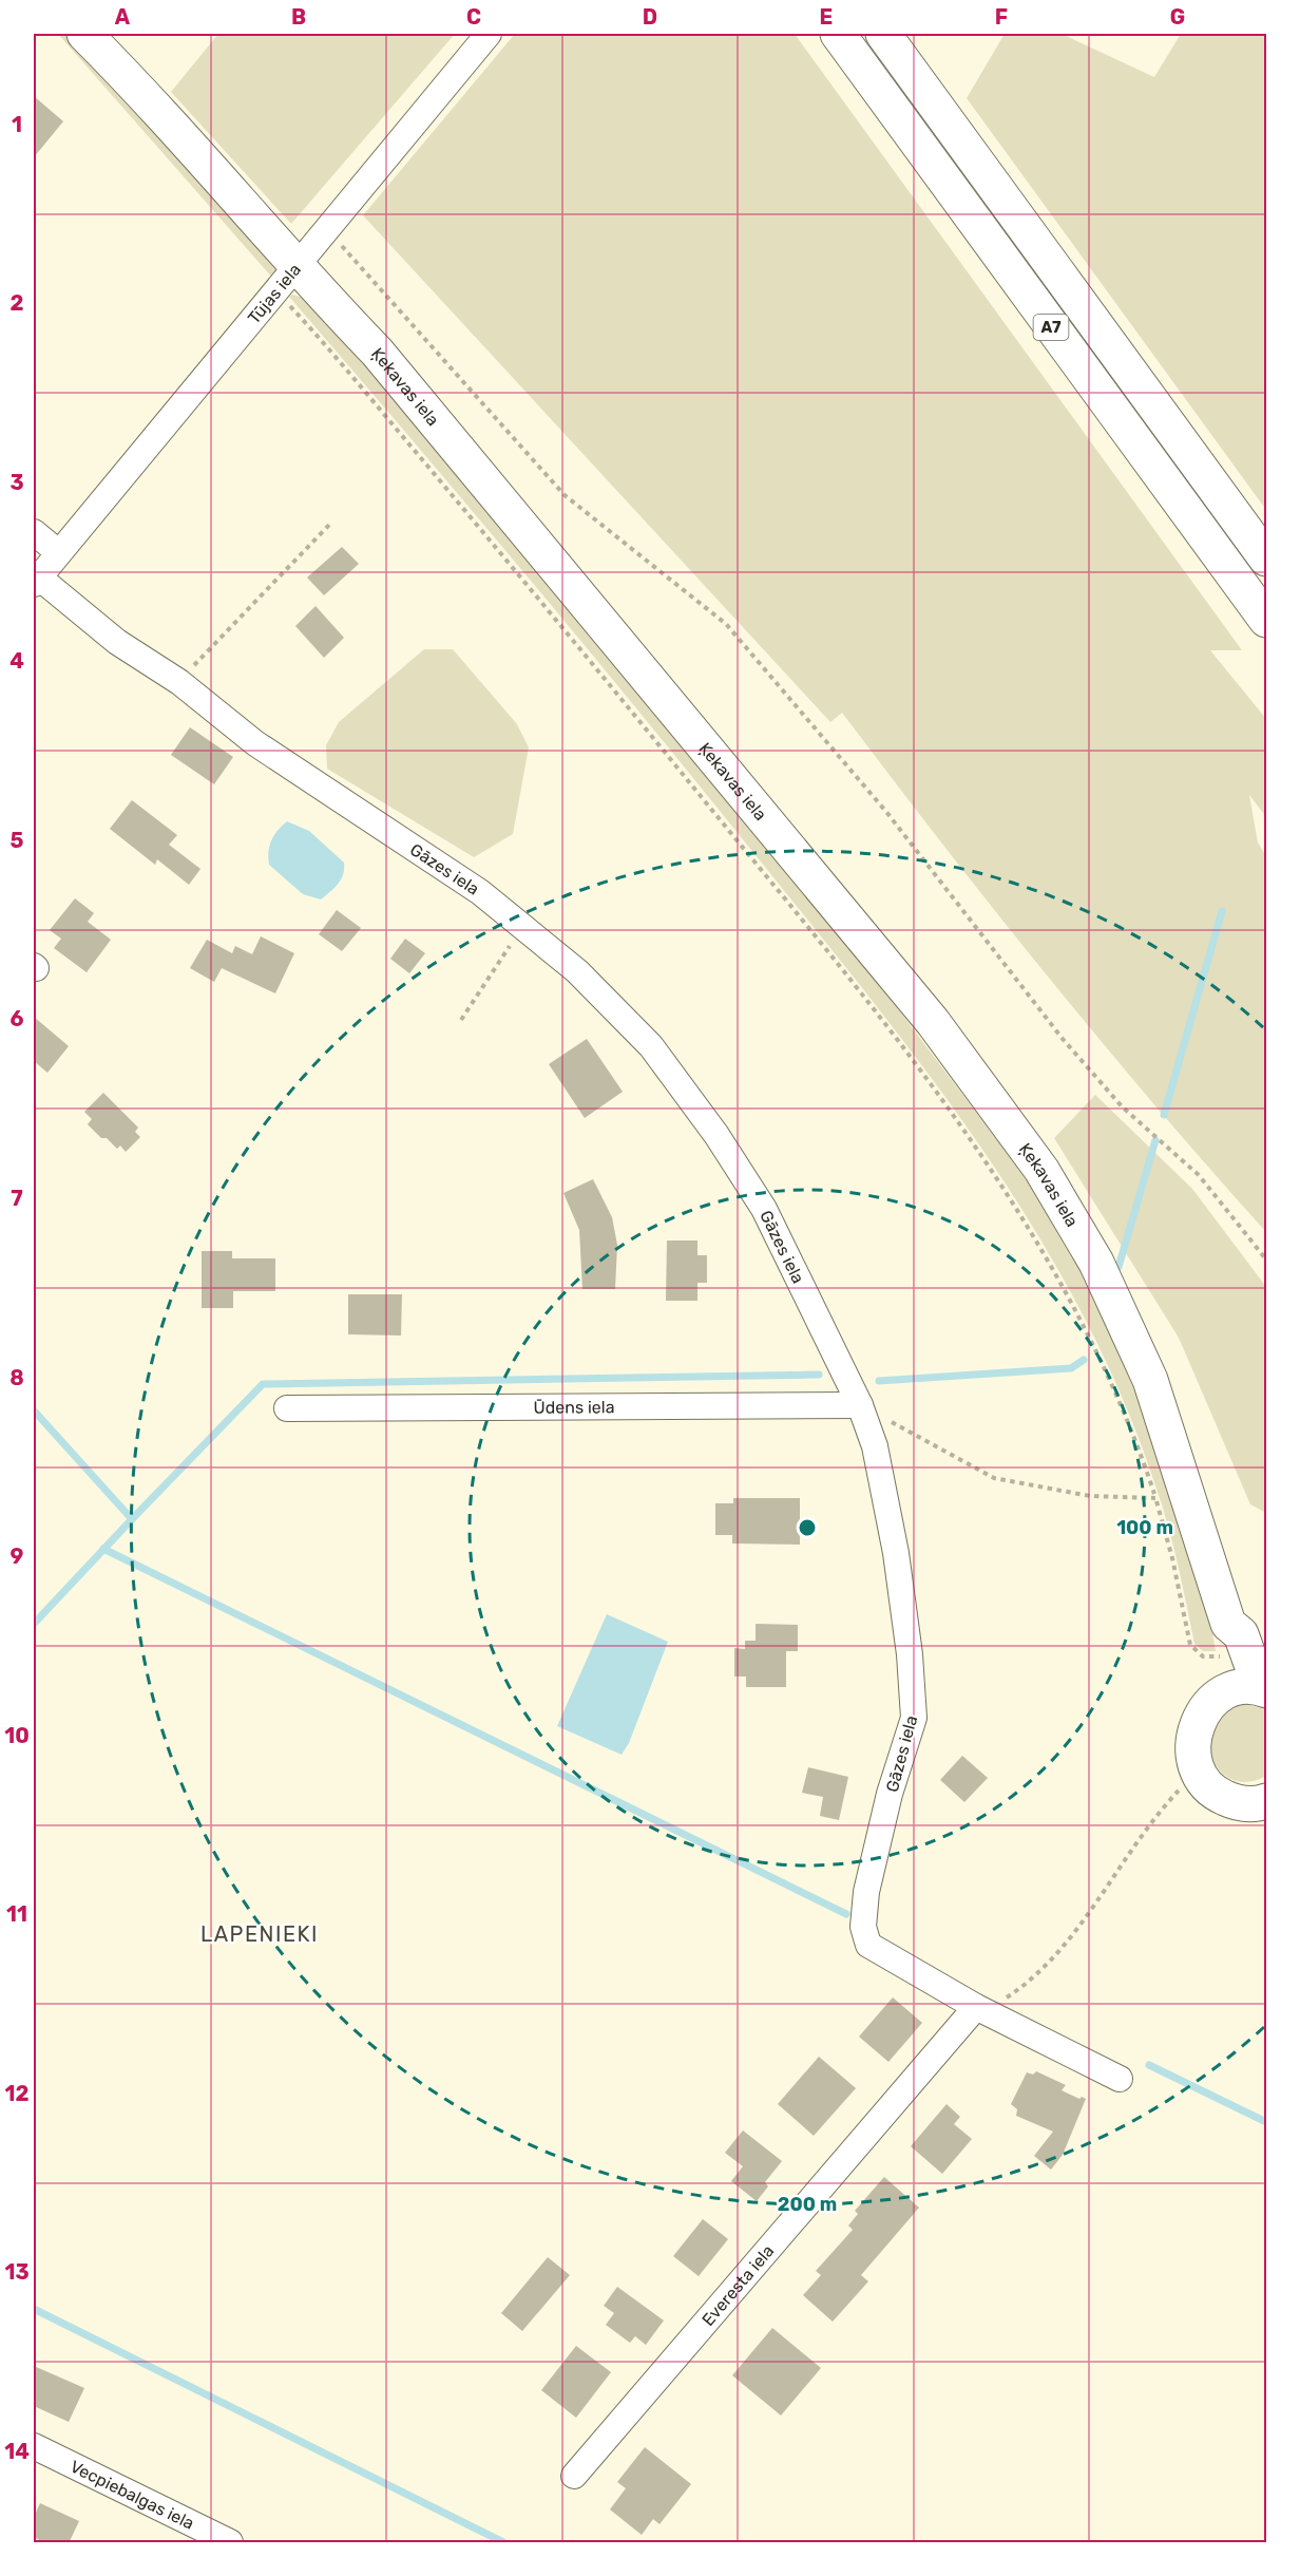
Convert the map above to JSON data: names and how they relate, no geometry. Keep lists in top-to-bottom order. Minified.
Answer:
{"streets":{"main road":["A7","Ķekavas iela"],"street":["Tūjas iela","Gāzes iela","Ūdens iela","Everesta iela","Vecpiebalgas iela"]},"crossings":[["Tūjas iela","Ķekavas iela"],["Tūjas iela","Gāzes iela"],["Gāzes iela","Ūdens iela"],["Gāzes iela","Everesta iela"]],"districts":["LAPENIEKI"],"grid":{"columns":["A","B","C","D","E","F","G"],"rows":["1","2","3","4","5","6","7","8","9","10","11","12","13","14"]},"rings":["100 m","200 m"]}
